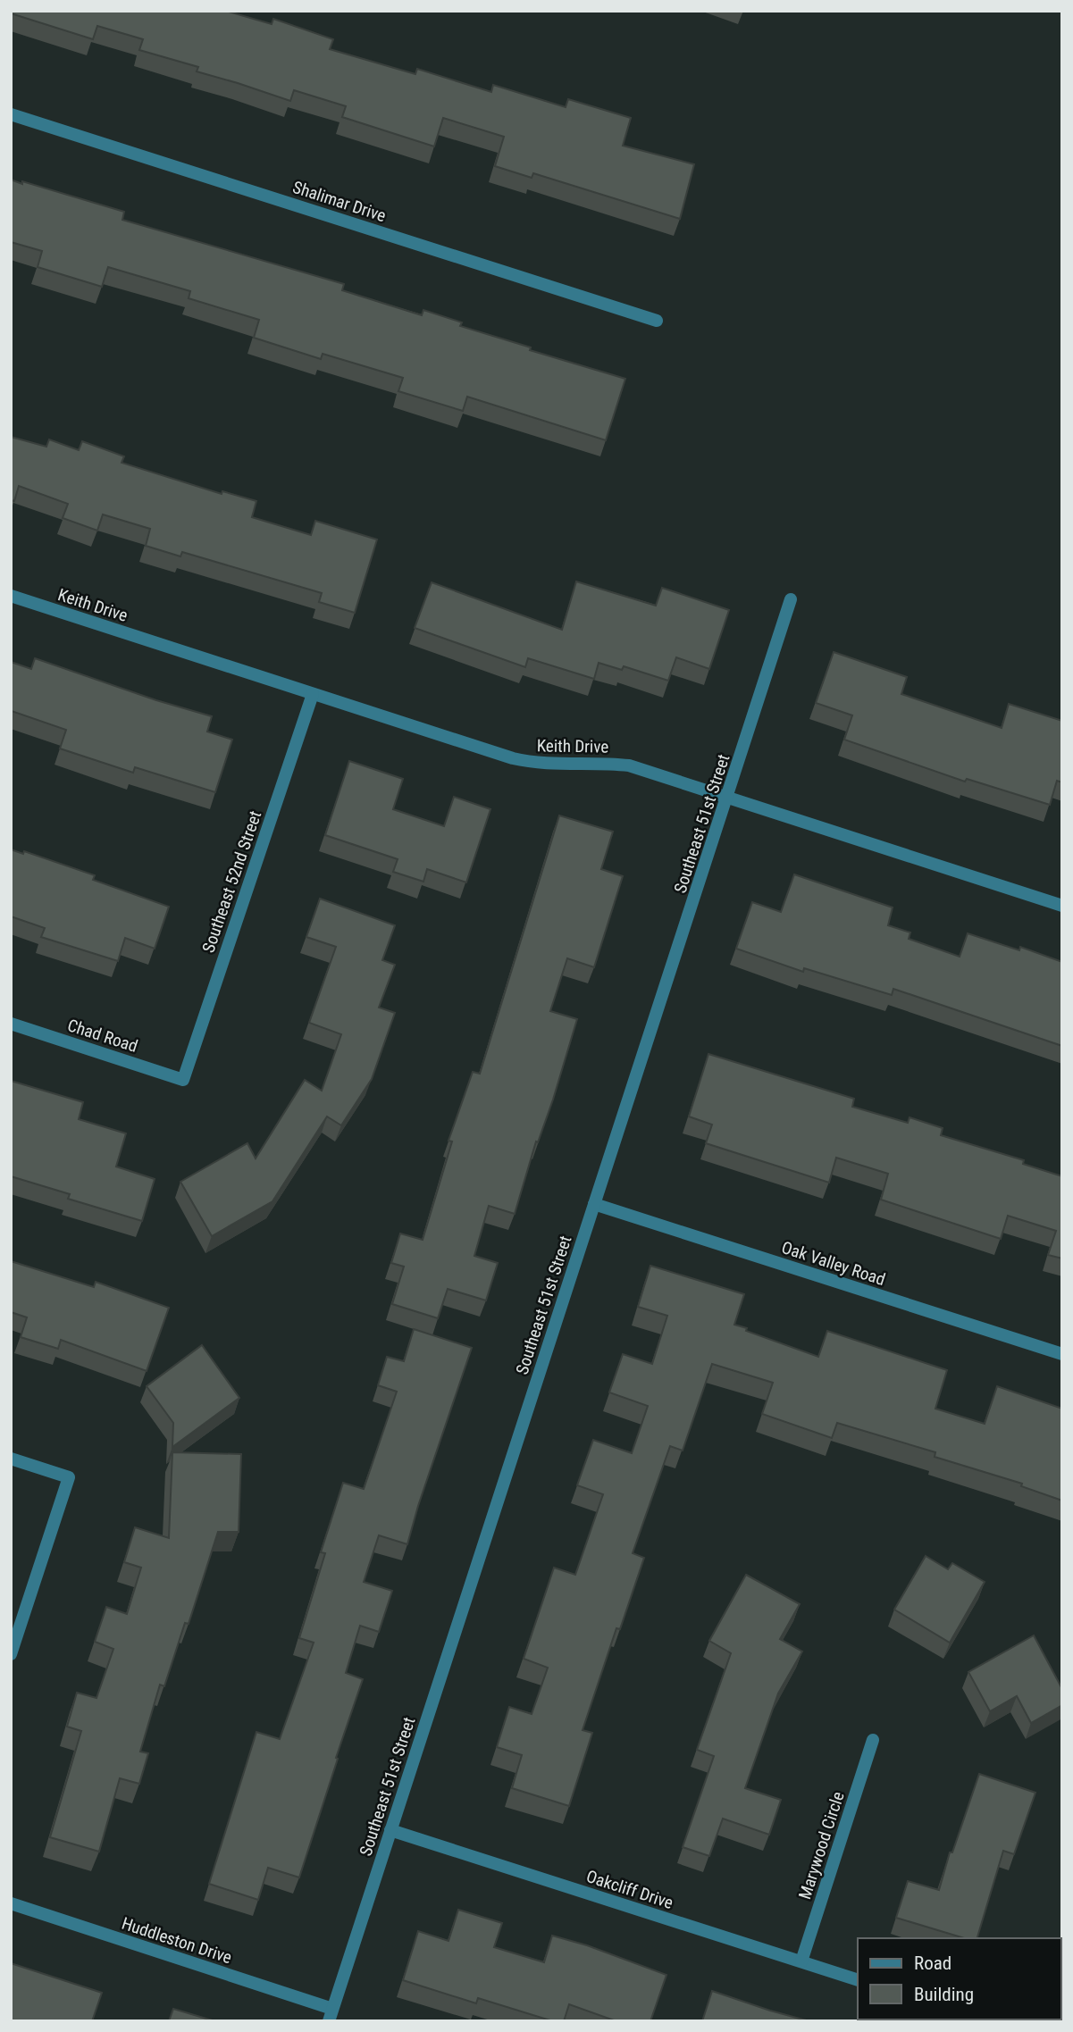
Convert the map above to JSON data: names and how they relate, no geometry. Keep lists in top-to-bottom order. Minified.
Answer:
{"streets":{"street":["Shalimar Drive","Keith Drive","Southeast 51st Street","Southeast 52nd Street","Chad Road","Oak Valley Road","Marywood Circle","Oakcliff Drive","Huddleston Drive"]},"crossings":[["Keith Drive","Southeast 51st Street"],["Keith Drive","Southeast 52nd Street"],["Southeast 51st Street","Oak Valley Road"],["Southeast 51st Street","Oakcliff Drive"],["Southeast 51st Street","Huddleston Drive"],["Southeast 52nd Street","Chad Road"],["Marywood Circle","Oakcliff Drive"]],"legend":["Road","Building"]}
